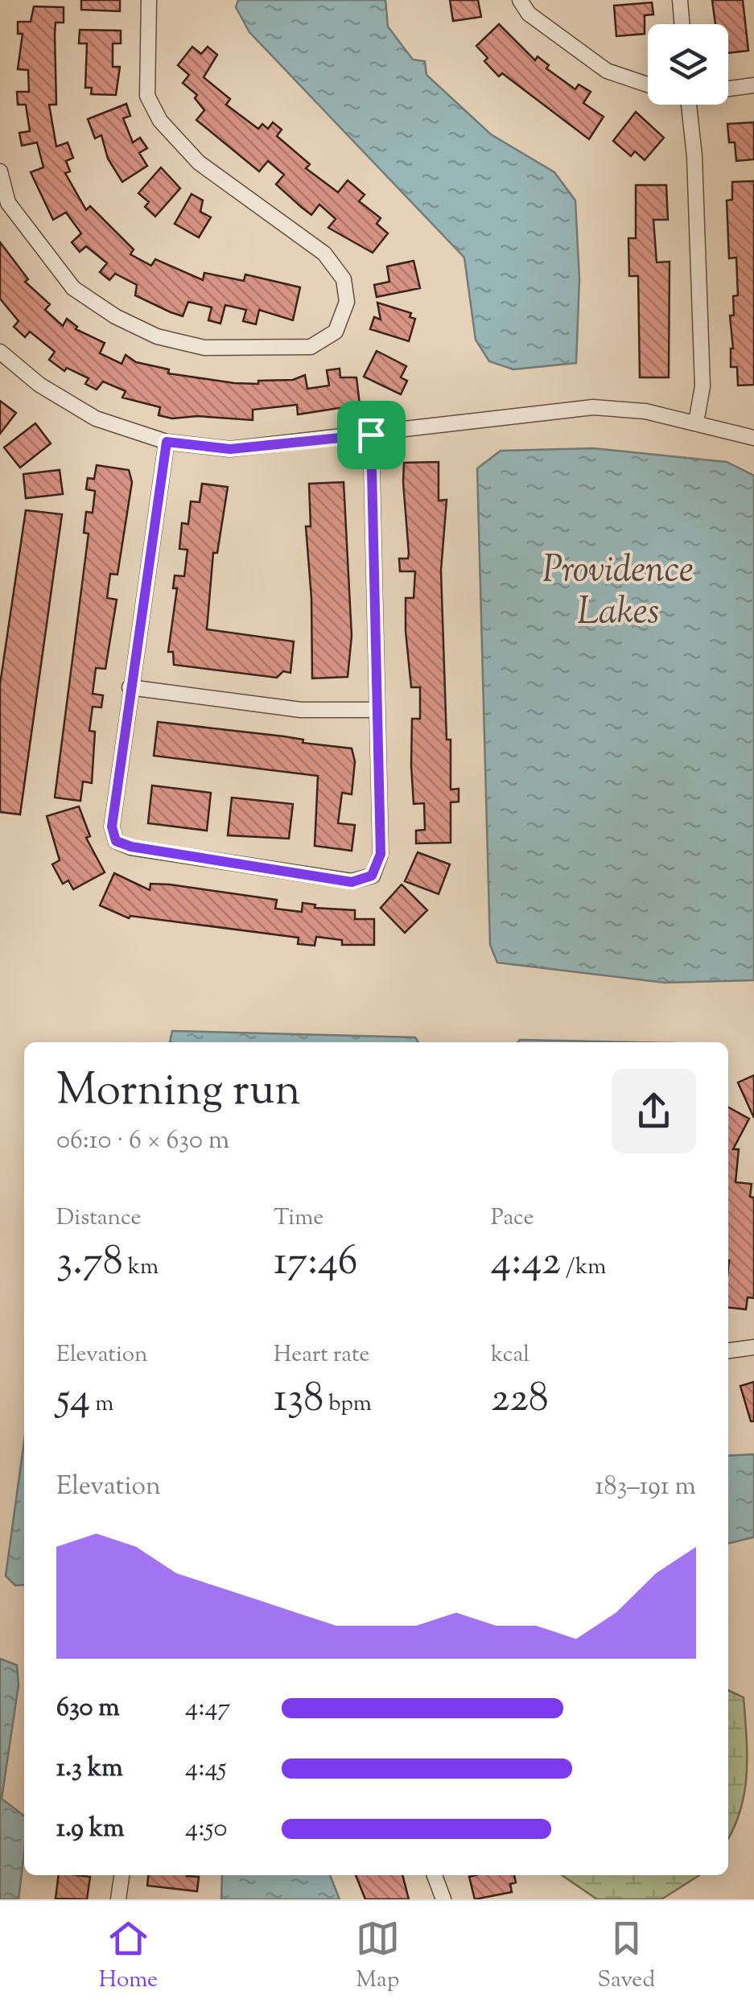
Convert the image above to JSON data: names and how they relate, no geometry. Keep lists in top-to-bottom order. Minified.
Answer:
{"water":["Providence Lakes"],"page":{"heading":["Morning run","06:10 · 6 × 630 m"],"stats":[["Distance","3.78 km"],["Time","17:46"],["Pace","4:42 /km"],["Elevation","54 m"],["Heart rate","138 bpm"],["kcal","228"]],"chart":["Elevation","183–191 m"],"list":[{"name":"630 m","note":"4:47"},{"name":"1.3 km","note":"4:45"},{"name":"1.9 km","note":"4:50"}],"tabs":["Home","Map","Saved"]}}
